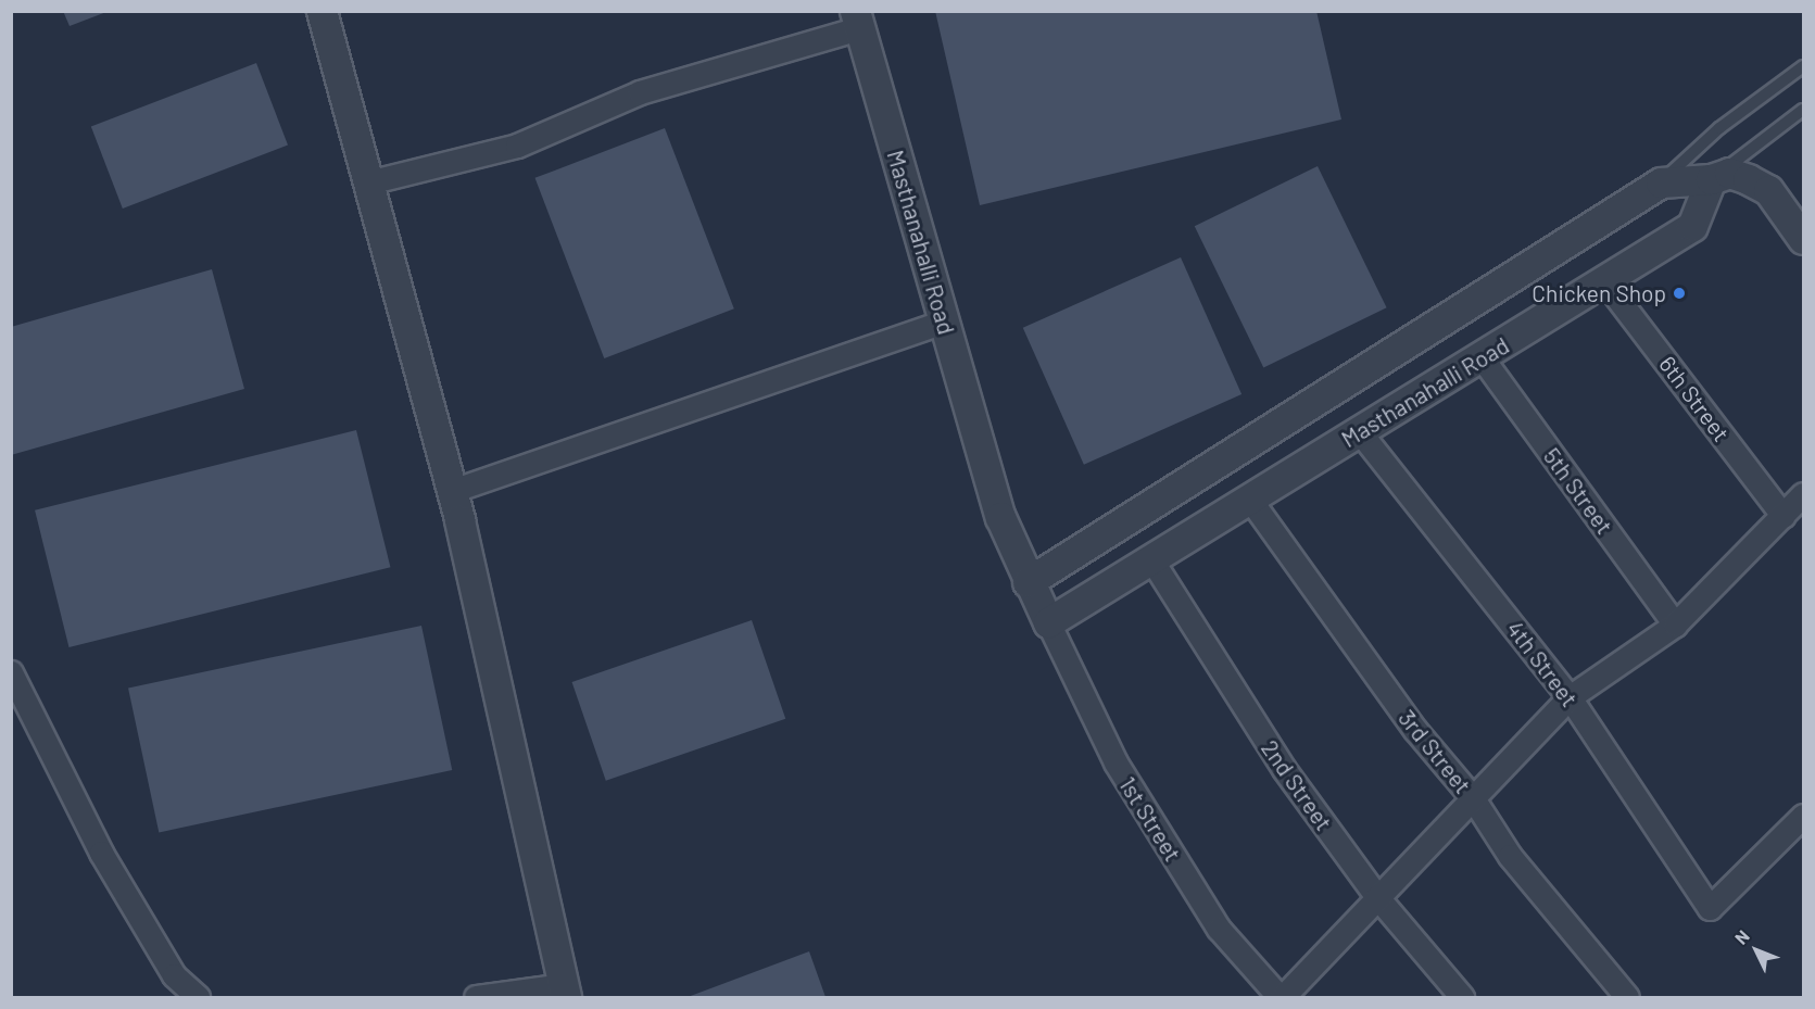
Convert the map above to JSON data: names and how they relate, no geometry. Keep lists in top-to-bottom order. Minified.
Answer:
{"streets":{"street":["Masthanahalli Road","6th Street","5th Street","4th Street","3rd Street","2nd Street","1st Street"]},"crossings":[["Masthanahalli Road","6th Street"],["Masthanahalli Road","5th Street"],["Masthanahalli Road","4th Street"],["Masthanahalli Road","3rd Street"],["Masthanahalli Road","2nd Street"],["Masthanahalli Road","1st Street"]],"places":["Chicken Shop"],"north":"top left"}
